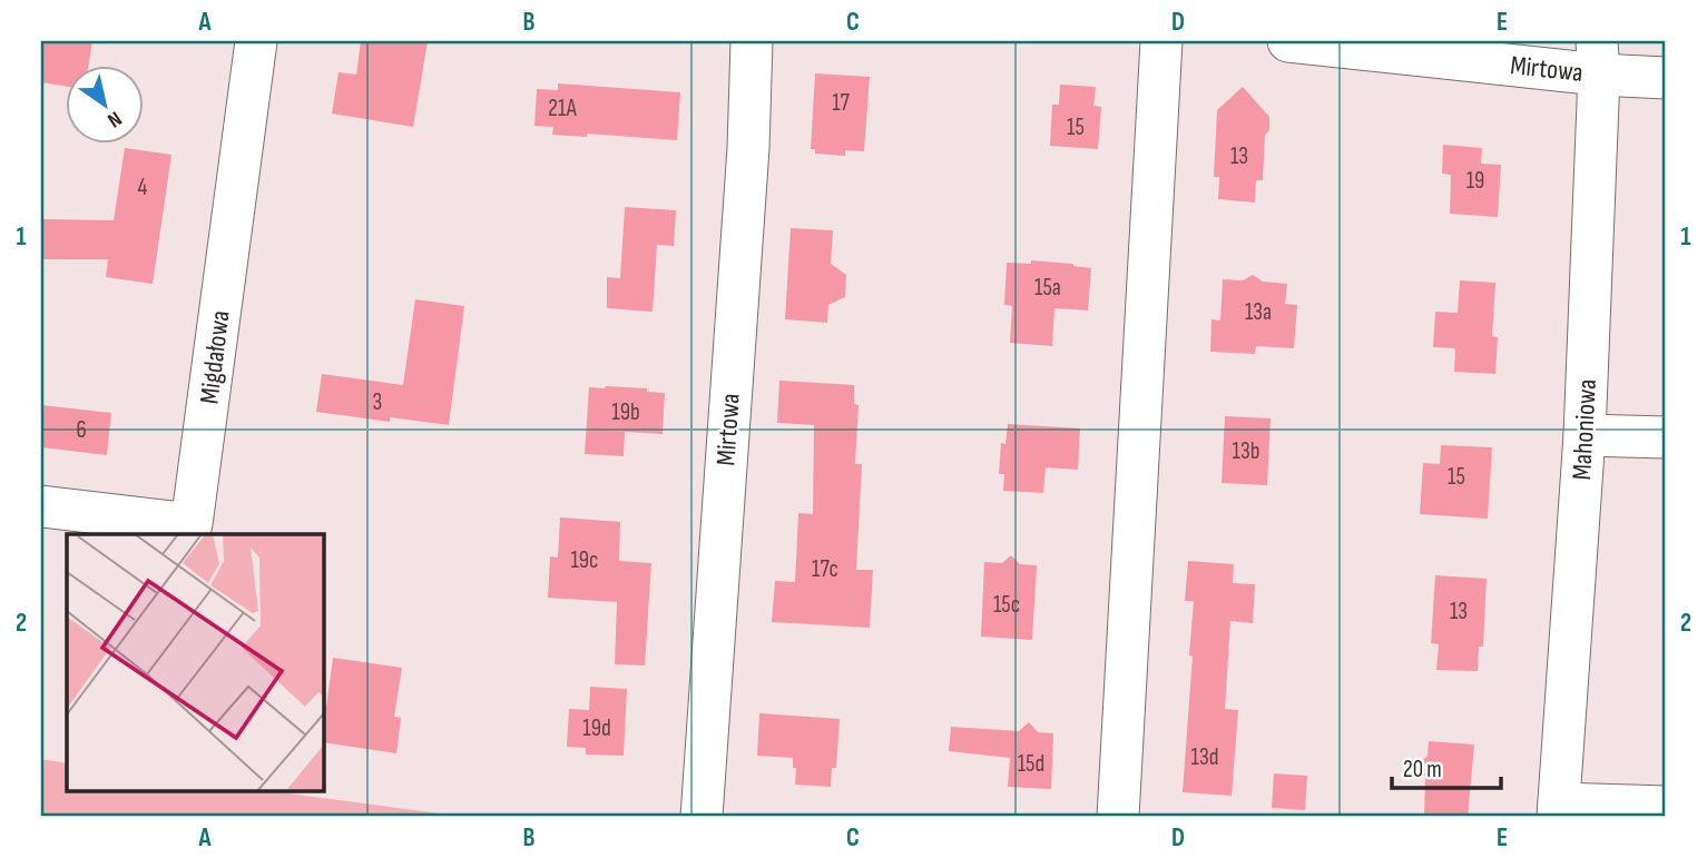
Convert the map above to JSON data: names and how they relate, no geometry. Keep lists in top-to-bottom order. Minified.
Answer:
{"streets":{"street":["Mirtowa","Migdałowa","Mahoniowa"]},"crossings":[["Mirtowa","Mahoniowa"]],"house_numbers":["17","21A","15","13","19","4","15a","13a","3","19b","6","13b","15","19c","17c","15c","13","19d","13d","15d"],"scale_bar":"20 m","north":"bottom right","grid":{"columns":["A","B","C","D","E"],"rows":["1","2"]}}
